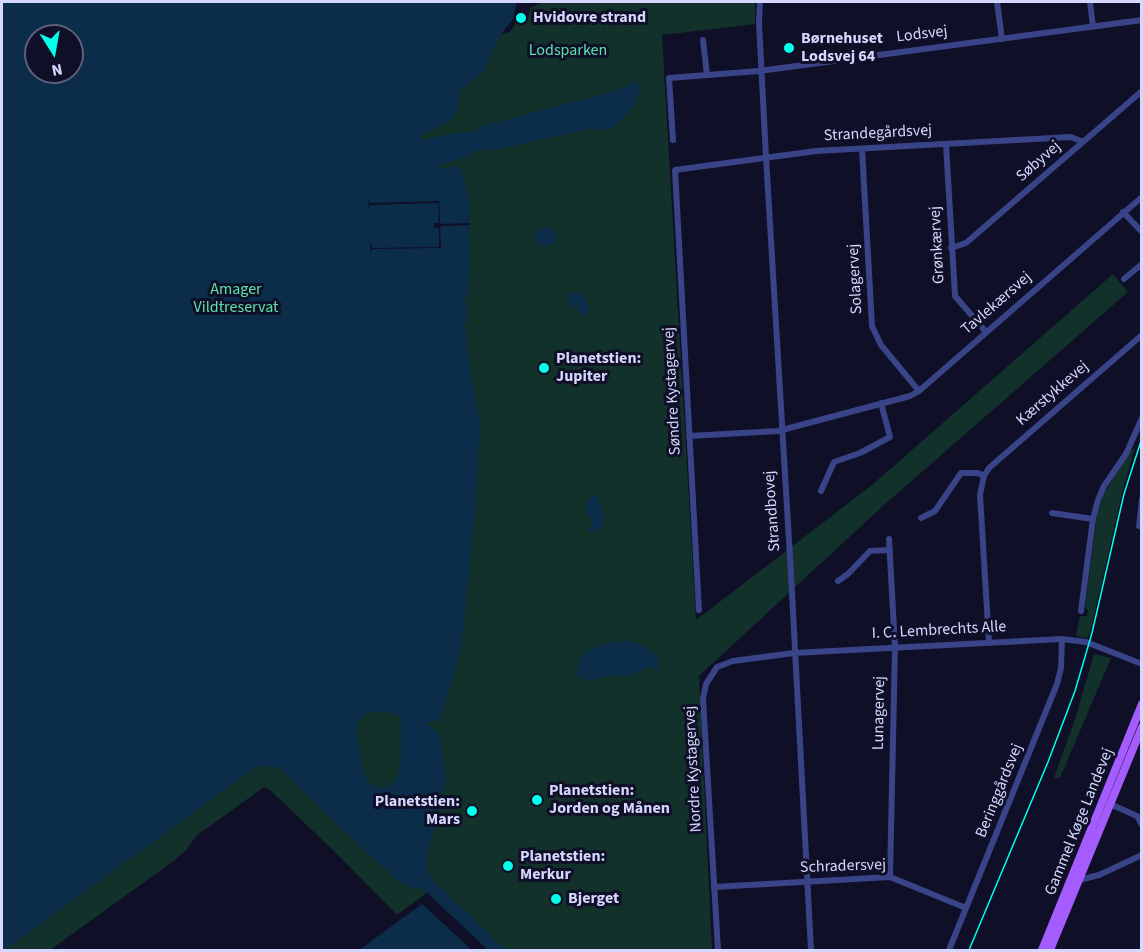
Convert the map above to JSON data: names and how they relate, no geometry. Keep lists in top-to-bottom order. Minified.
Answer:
{"streets":{"main road":["Gammel Køge Landevej"],"street":["Lodsvej","Strandegårdsvej","Søbyvej","Grønkærvej","Solagervej","Tavlekærsvej","Søndre Kystagervej","Kærstykkevej","Strandbovej","I. C. Lembrechts Alle","Lunagervej","Nordre Kystagervej","Beringgårdsvej","Schradersvej"]},"crossings":[["Lodsvej","Strandbovej"],["Strandegårdsvej","Søbyvej"],["Strandegårdsvej","Grønkærvej"],["Strandegårdsvej","Solagervej"],["Strandegårdsvej","Søndre Kystagervej"],["Strandegårdsvej","Strandbovej"],["Søbyvej","Grønkærvej"],["Grønkærvej","Tavlekærsvej"],["Solagervej","Tavlekærsvej"],["Tavlekærsvej","Søndre Kystagervej"],["Tavlekærsvej","Strandbovej"],["Strandbovej","I. C. Lembrechts Alle"],["Strandbovej","Nordre Kystagervej"],["Strandbovej","Schradersvej"],["I. C. Lembrechts Alle","Lunagervej"],["I. C. Lembrechts Alle","Nordre Kystagervej"],["I. C. Lembrechts Alle","Beringgårdsvej"],["Lunagervej","Schradersvej"],["Nordre Kystagervej","Schradersvej"],["Beringgårdsvej","Schradersvej"]],"parks":["Lodsparken","Amager Vildtreservat"],"places":["Hvidovre strand","Børnehuset Lodsvej 64","Planetstien: Jupiter","Planetstien: Jorden og Månen","Planetstien: Mars","Planetstien: Merkur","Bjerget"],"north":"bottom"}
